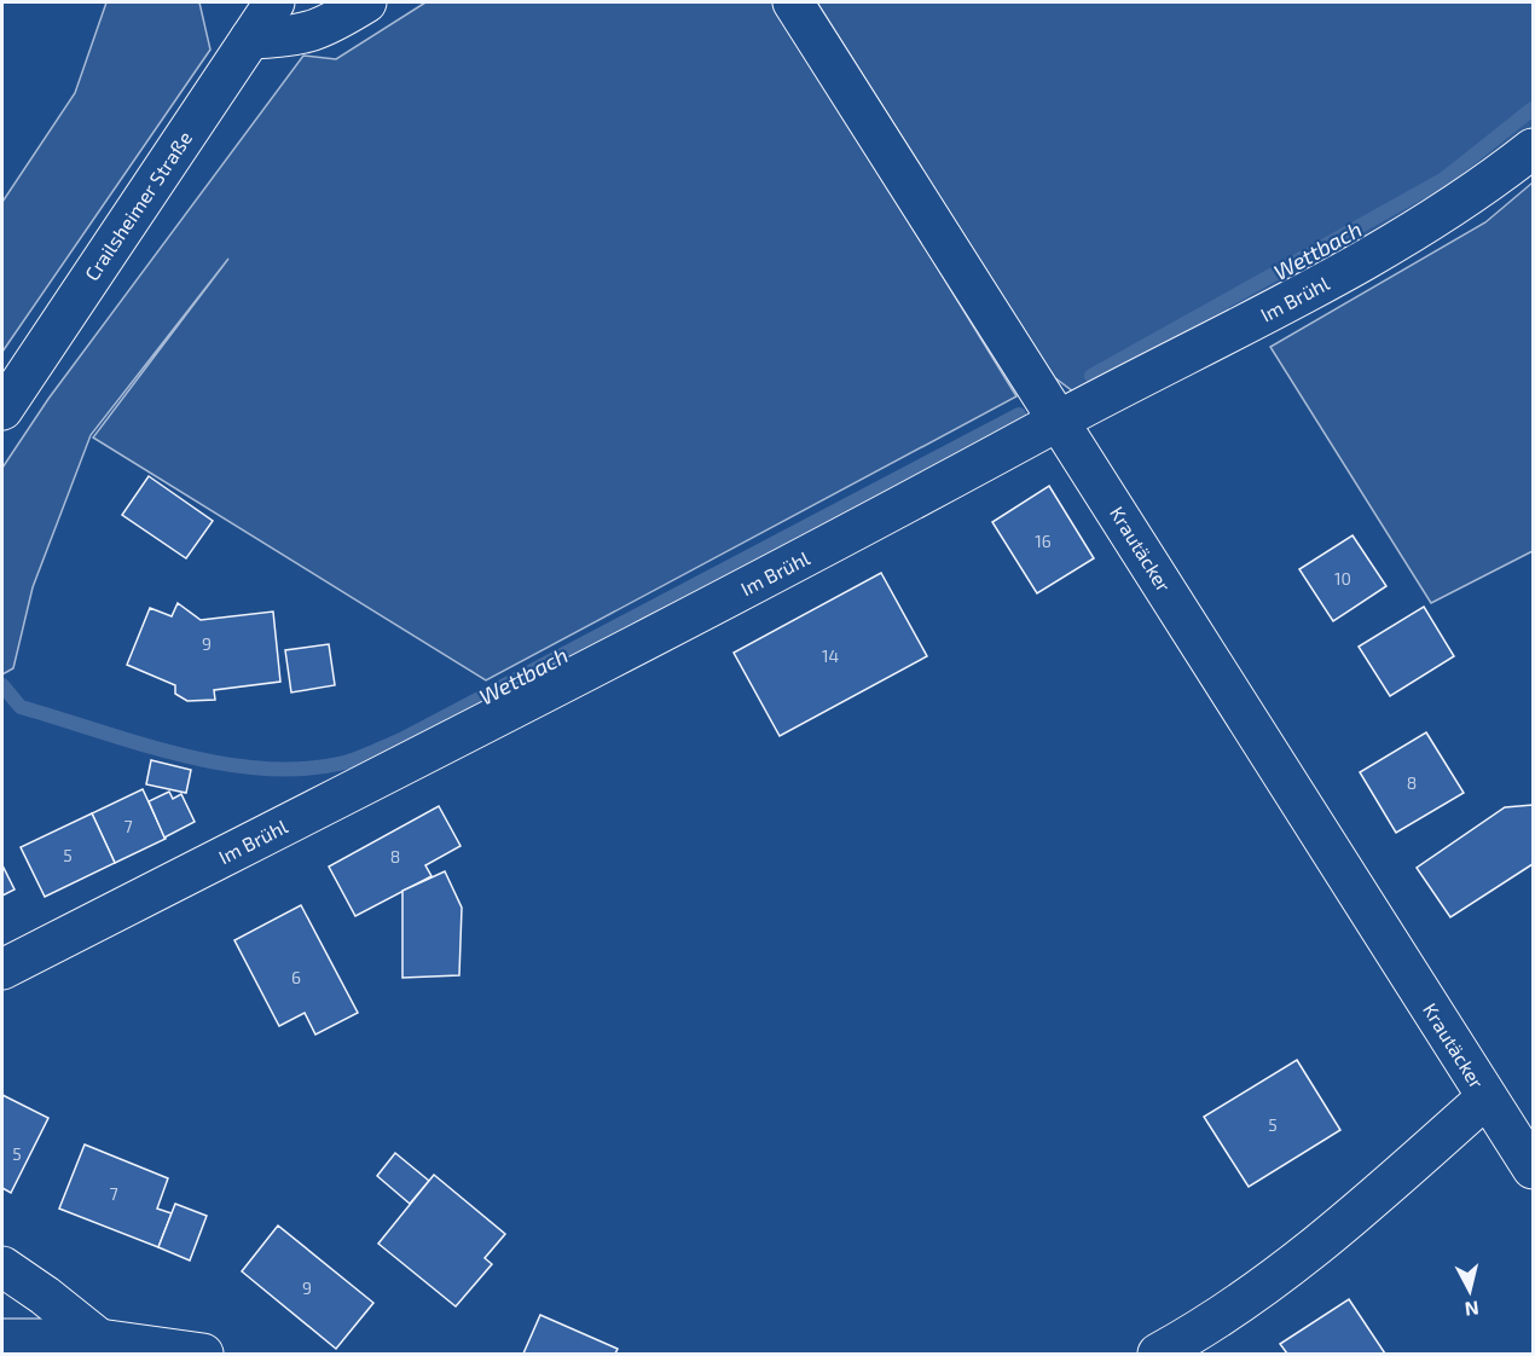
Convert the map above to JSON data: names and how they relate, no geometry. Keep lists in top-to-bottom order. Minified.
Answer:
{"streets":{"street":["Crailsheimer Straße","Im Brühl","Krautäcker"]},"crossings":[["Im Brühl","Krautäcker"]],"water":["Wettbach"],"house_numbers":["16","10","9","14","8","7","5","8","6","5","5","7","9"],"north":"bottom"}
